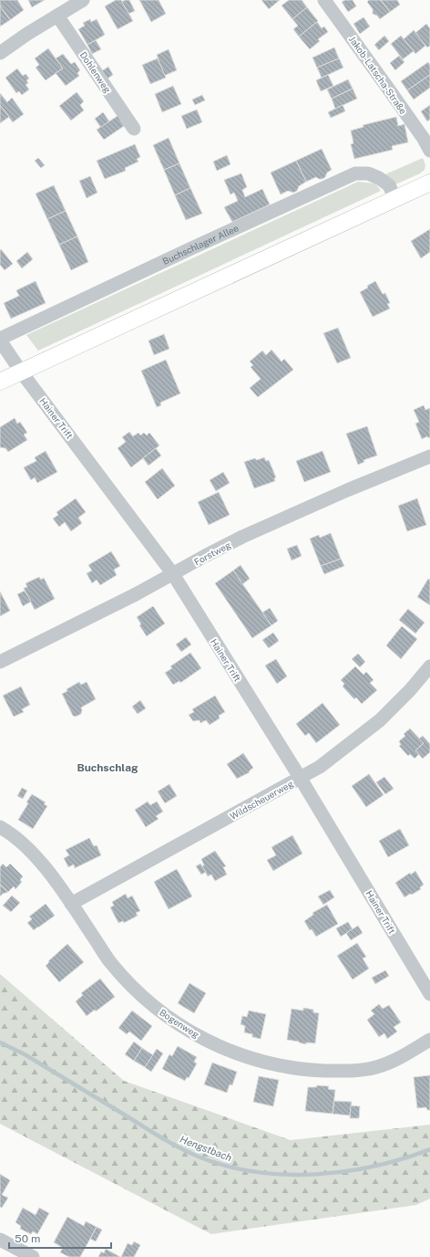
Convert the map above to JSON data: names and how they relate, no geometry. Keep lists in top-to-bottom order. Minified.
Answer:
{"streets":{"street":["Dohlenweg","Jakob-Latscha-Straße","Buchschlager Allee","Hainer Trift","Forstweg","Wildscheuerweg","Bogenweg"]},"crossings":[["Buchschlager Allee","Hainer Trift"],["Hainer Trift","Forstweg"],["Hainer Trift","Wildscheuerweg"],["Wildscheuerweg","Bogenweg"]],"districts":["Buchschlag"],"water":["Hengstbach"],"scale_bar":"50 m"}
